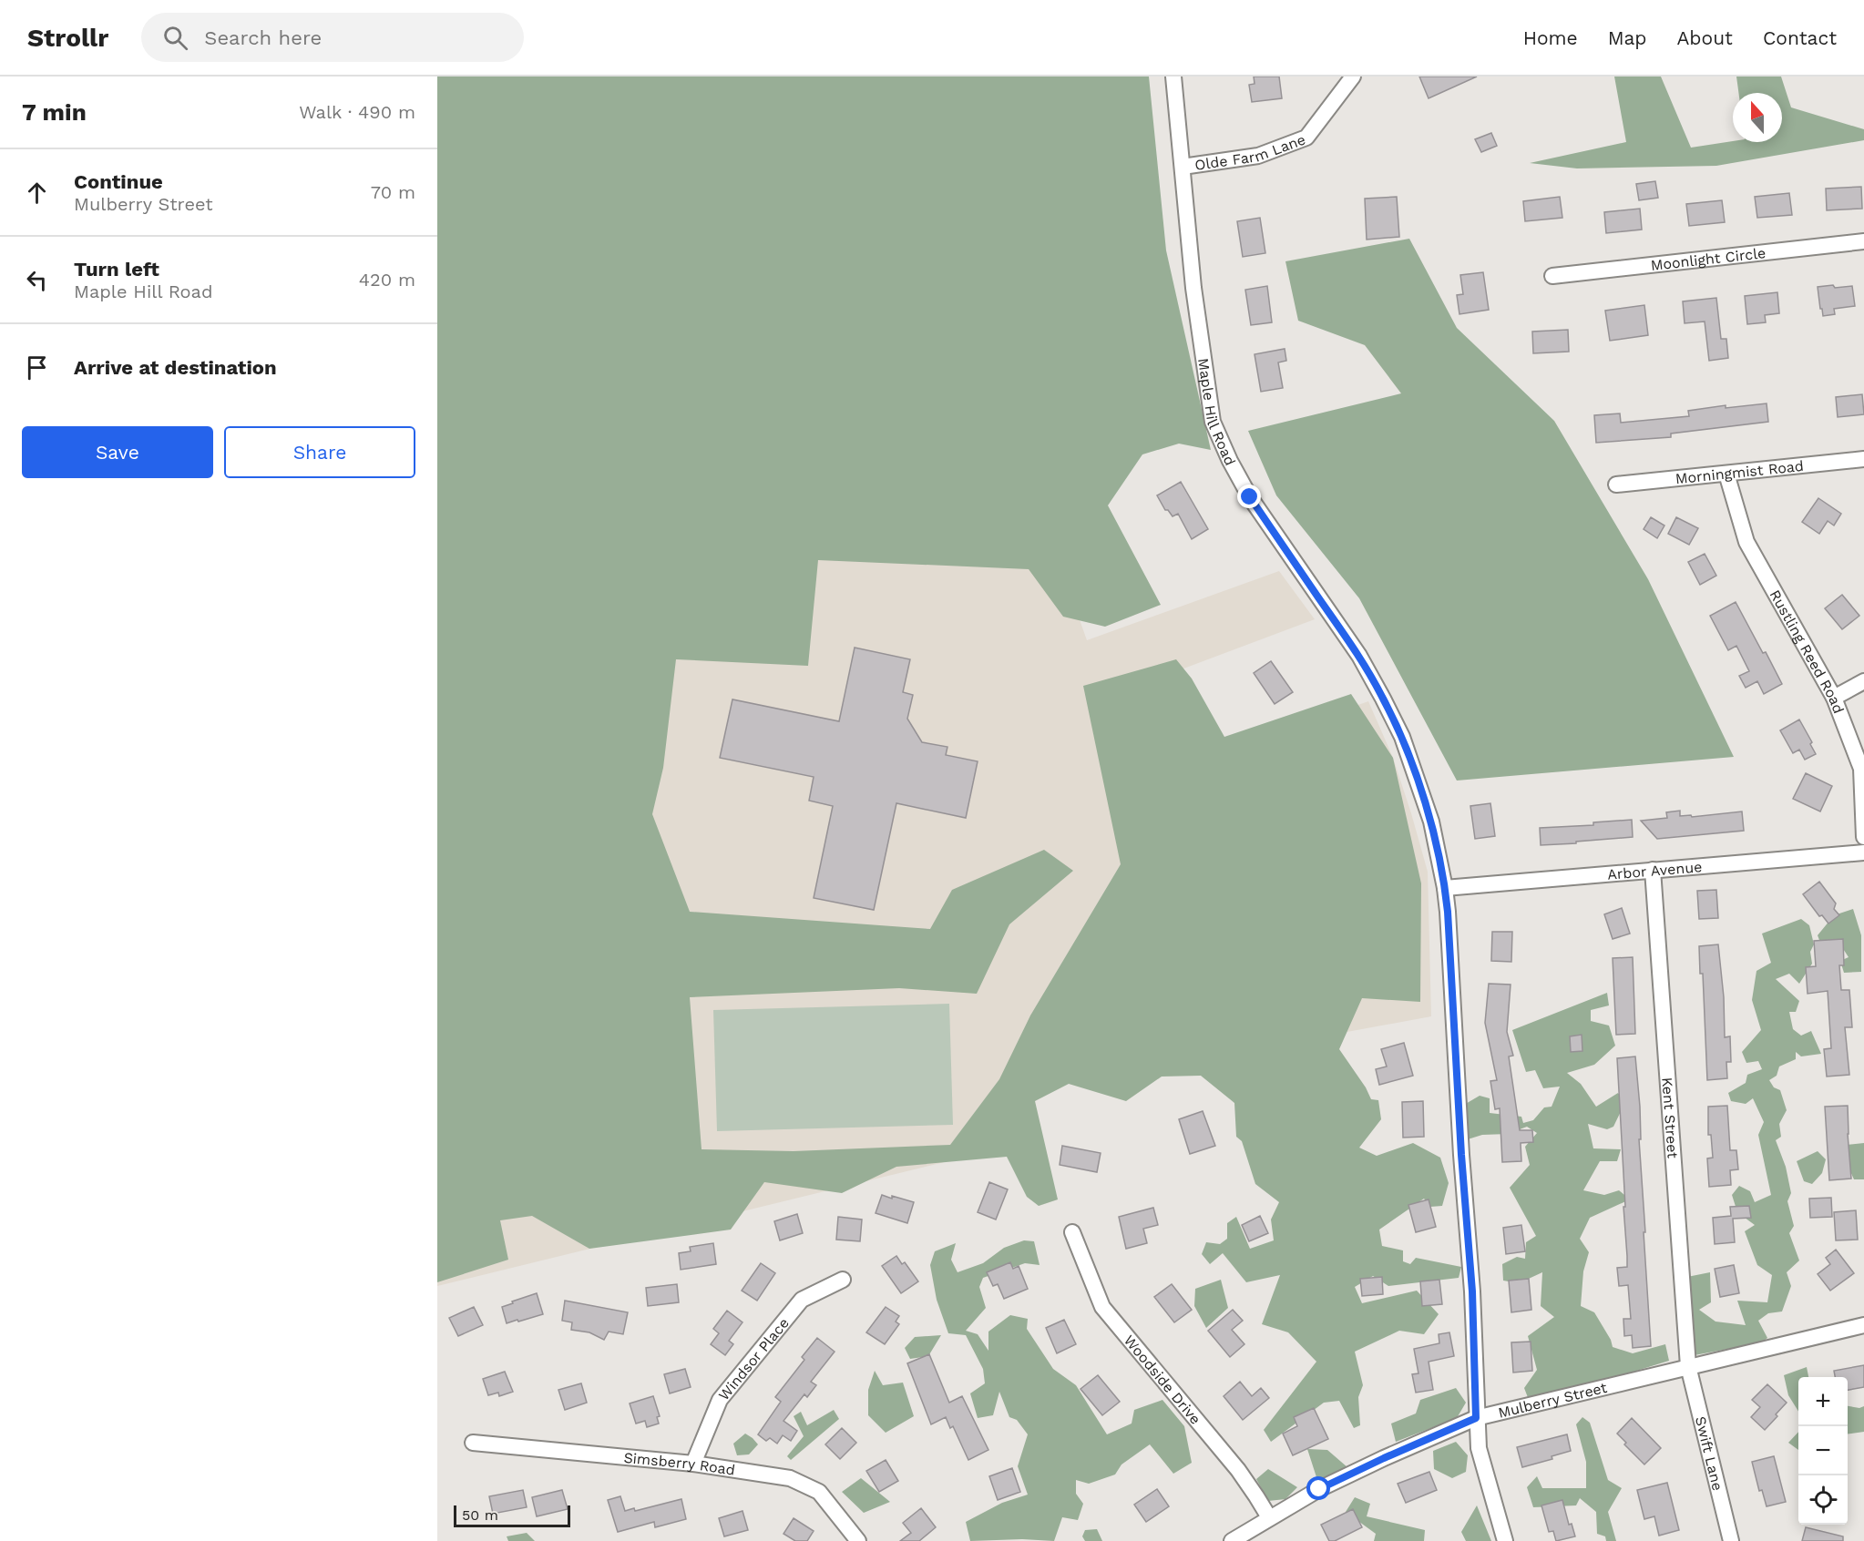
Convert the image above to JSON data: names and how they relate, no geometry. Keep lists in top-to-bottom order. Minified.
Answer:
{"streets":{"street":["Olde Farm Lane","Moonlight Circle","Maple Hill Road","Morningmist Road","Rustling Reed Road","Arbor Avenue","Kent Street","Windsor Place","Woodside Drive","Mulberry Street","Swift Lane","Simsberry Road"]},"crossings":[["Olde Farm Lane","Maple Hill Road"],["Maple Hill Road","Arbor Avenue"],["Maple Hill Road","Mulberry Street"],["Morningmist Road","Rustling Reed Road"],["Arbor Avenue","Kent Street"],["Kent Street","Mulberry Street"],["Kent Street","Swift Lane"],["Windsor Place","Simsberry Road"],["Woodside Drive","Mulberry Street"],["Mulberry Street","Swift Lane"]],"scale_bar":"50 m","north":"top","page":{"header":"Strollr","search":"Search here","nav":["Home","Map","About","Contact"],"heading":["7 min","Walk · 490 m"],"list":[["Continue","Mulberry Street","70 m"],["Turn left","Maple Hill Road","420 m"],"Arrive at destination"],"buttons":["Save","Share"],"map_buttons":["+","−"],"scale":"50 m"}}
